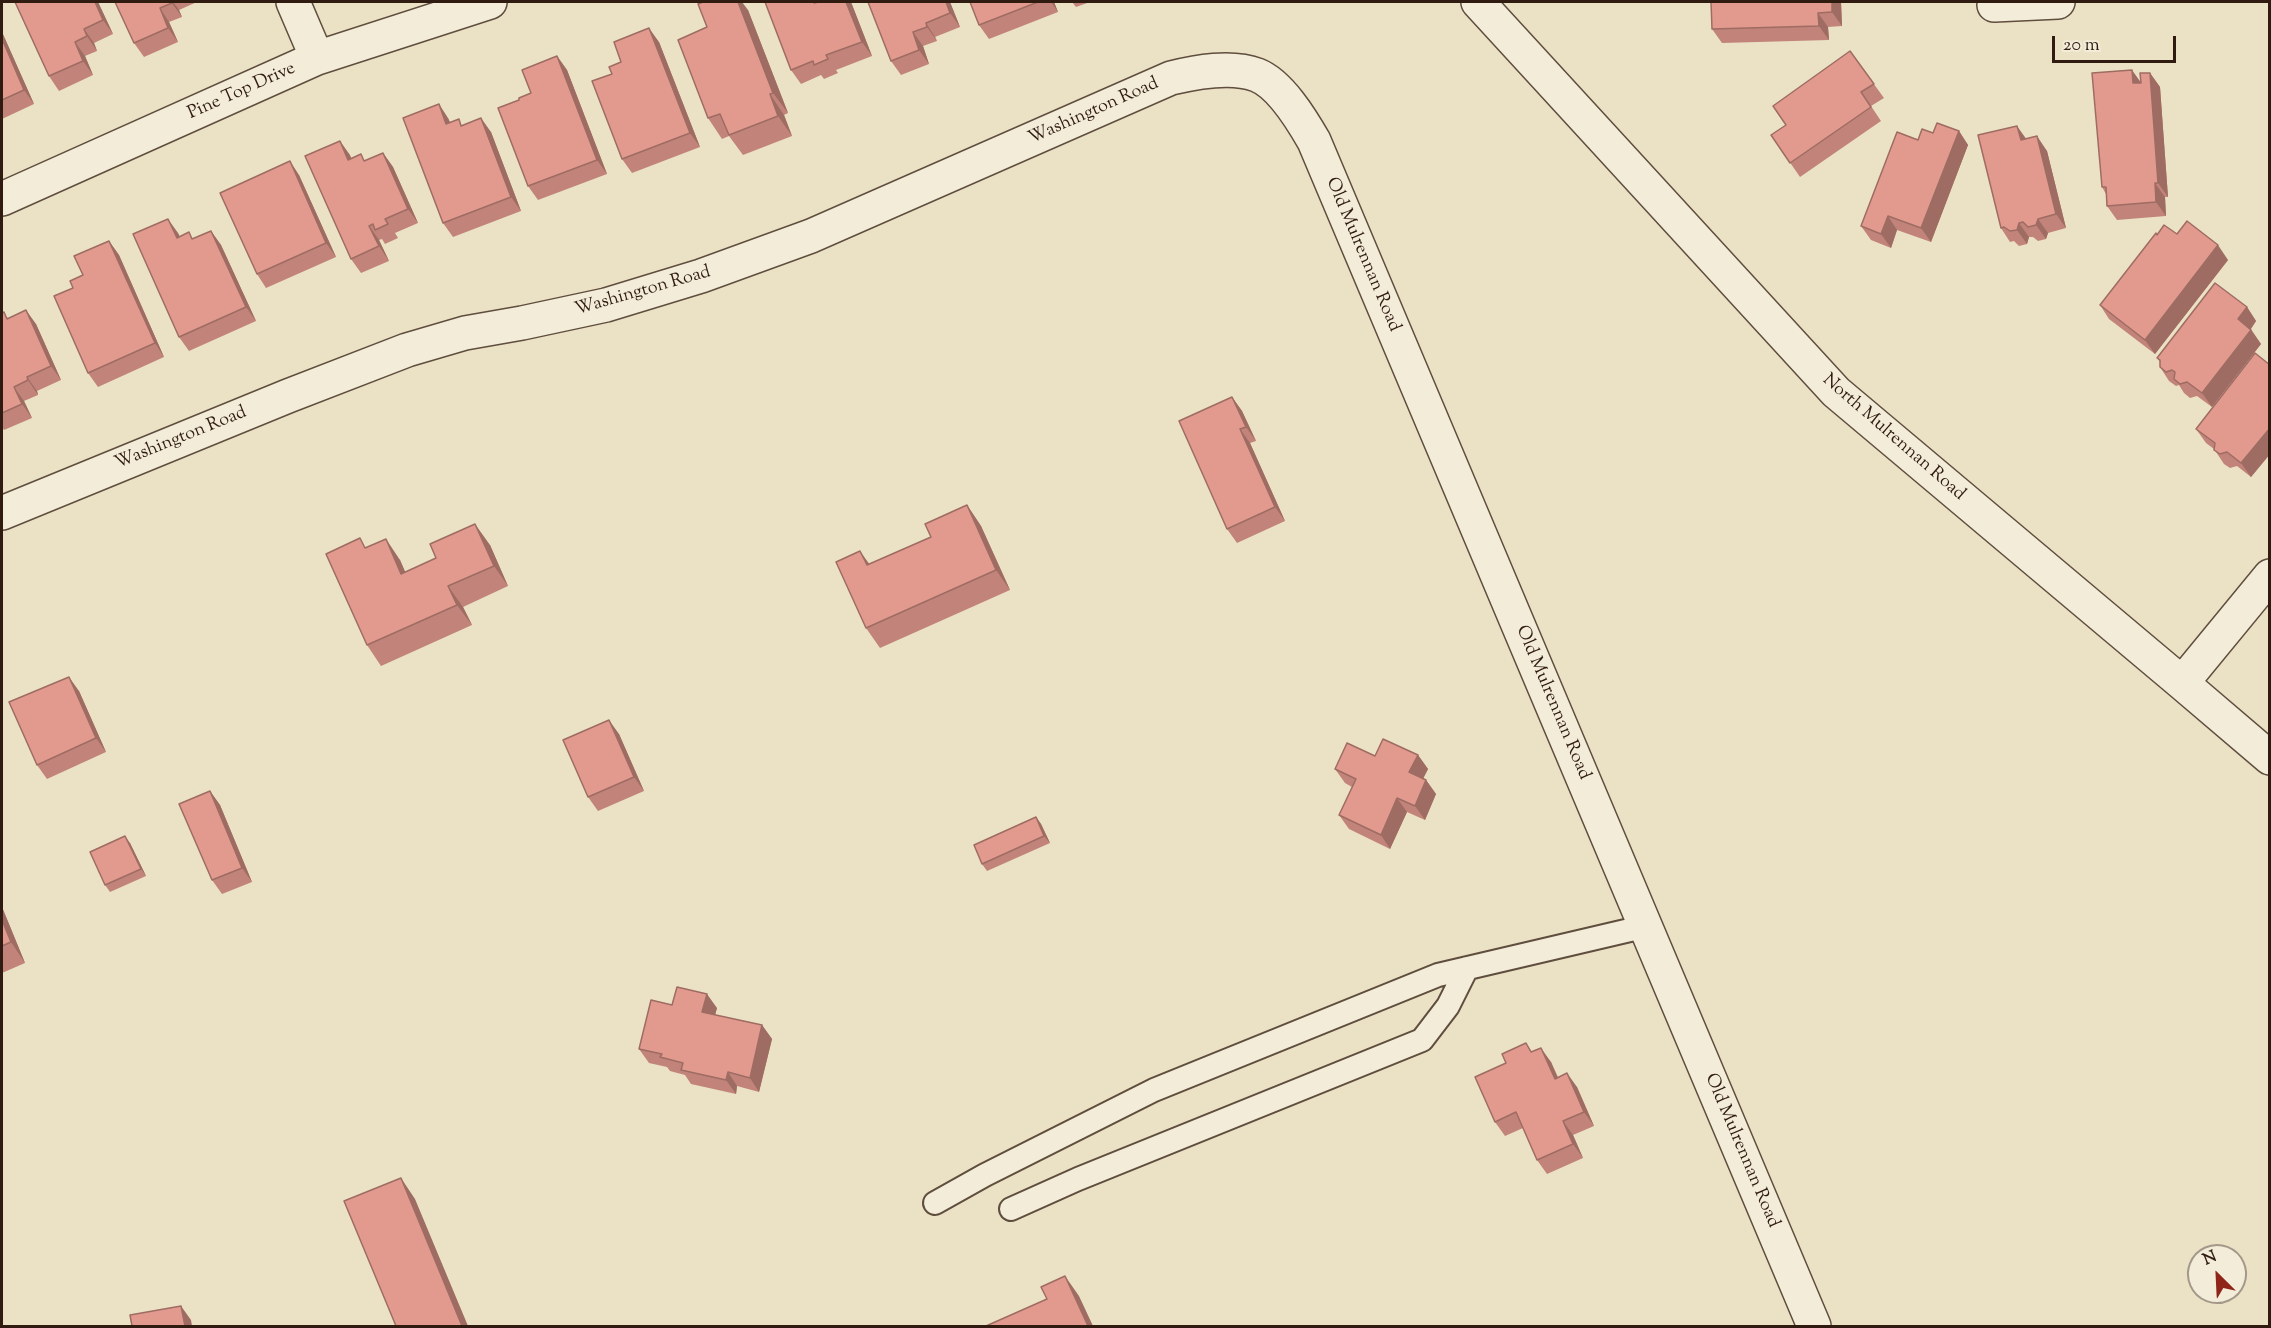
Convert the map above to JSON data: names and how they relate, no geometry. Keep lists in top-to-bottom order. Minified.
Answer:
{"streets":{"street":["Pine Top Drive","Washington Road","Old Mulrennan Road","North Mulrennan Road"]},"crossings":[["Washington Road","Old Mulrennan Road"]],"scale_bar":"20 m","north":"top left"}
